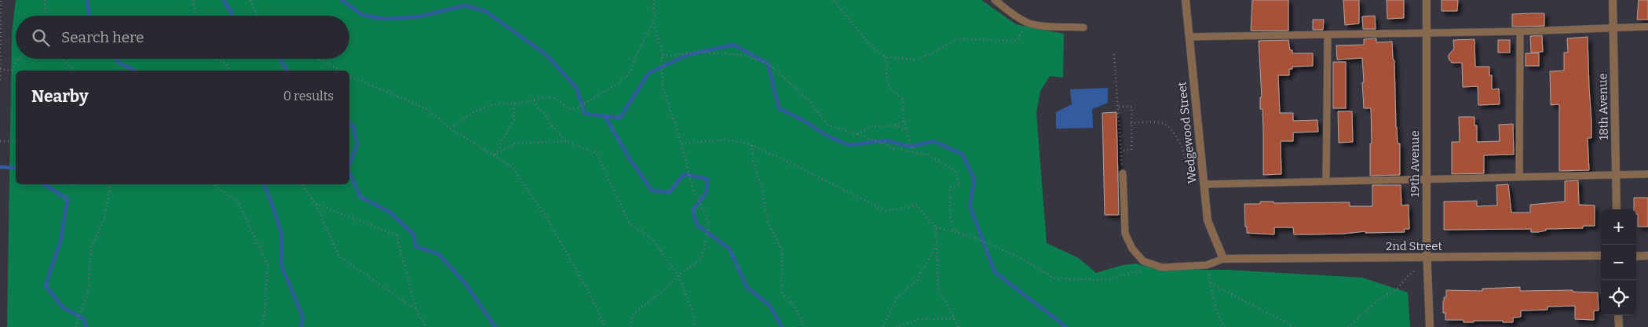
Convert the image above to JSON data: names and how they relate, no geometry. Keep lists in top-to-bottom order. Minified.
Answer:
{"streets":{"street":["18th Avenue","Wedgewood Street","19th Avenue","2nd Street"]},"crossings":[["Wedgewood Street","2nd Street"],["19th Avenue","2nd Street"]],"page":{"search":"Search here","heading":["Nearby","0 results"],"map_buttons":["+","−"]}}
